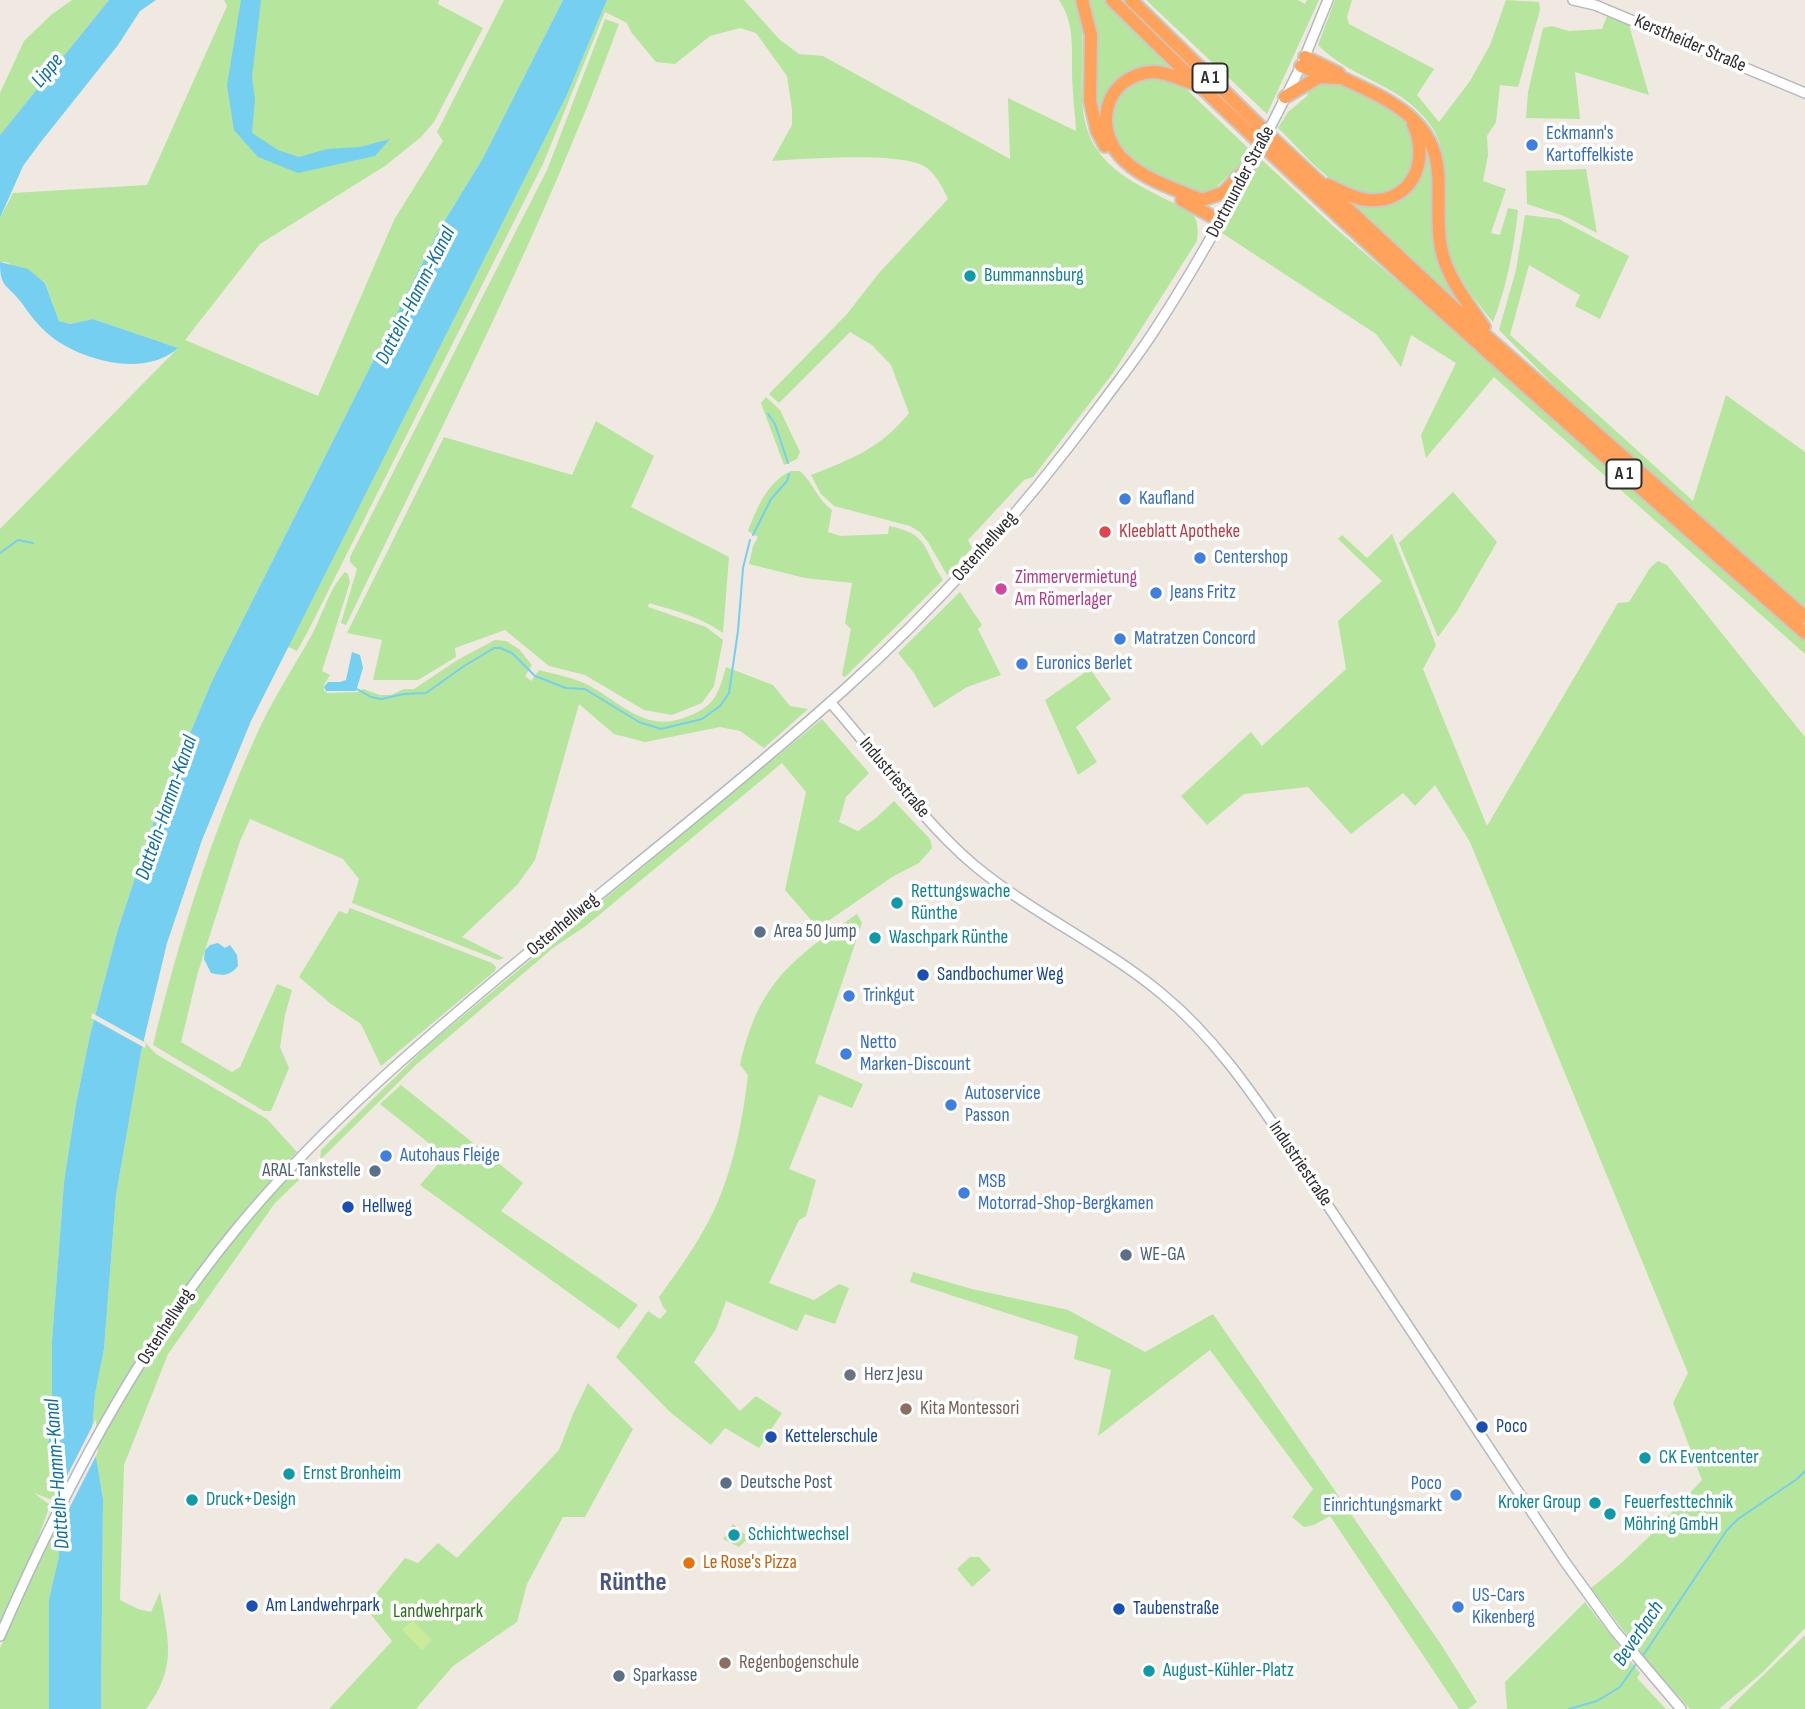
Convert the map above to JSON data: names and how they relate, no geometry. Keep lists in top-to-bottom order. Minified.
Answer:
{"streets":{"highway":["A 1"],"main road":["Kerstheider Straße","Dortmunder Straße","Ostenhellweg","Industriestraße"]},"crossings":[["Dortmunder Straße","Ostenhellweg"],["Ostenhellweg","Industriestraße"]],"districts":["Rünthe"],"water":["Lippe","Datteln-Hamm-Kanal","Beverbach"],"parks":["Landwehrpark"],"places":["Eckmann's Kartoffelkiste","Bummannsburg","Kaufland","Kleeblatt Apotheke","Centershop","Zimmervermietung Am Römerlager","Jeans Fritz","Matratzen Concord","Euronics Berlet","Rettungswache Rünthe","Area 50 Jump","Waschpark Rünthe","Sandbochumer Weg","Trinkgut","Netto Marken-Discount","Autoservice Passon","Autohaus Fleige","ARAL Tankstelle","MSB Motorrad-Shop-Bergkamen","Hellweg","WE-GA","Herz Jesu","Kita Montessori","Poco","Kettelerschule","CK Eventcenter","Ernst Bronheim","Deutsche Post","Poco Einrichtungsmarkt","Druck+Design","Kroker Group","Feuerfesttechnik Möhring GmbH","Schichtwechsel","Le Rose's Pizza","Am Landwehrpark","US-Cars Kikenberg","Taubenstraße","Regenbogenschule","August-Kühler-Platz","Sparkasse"]}
